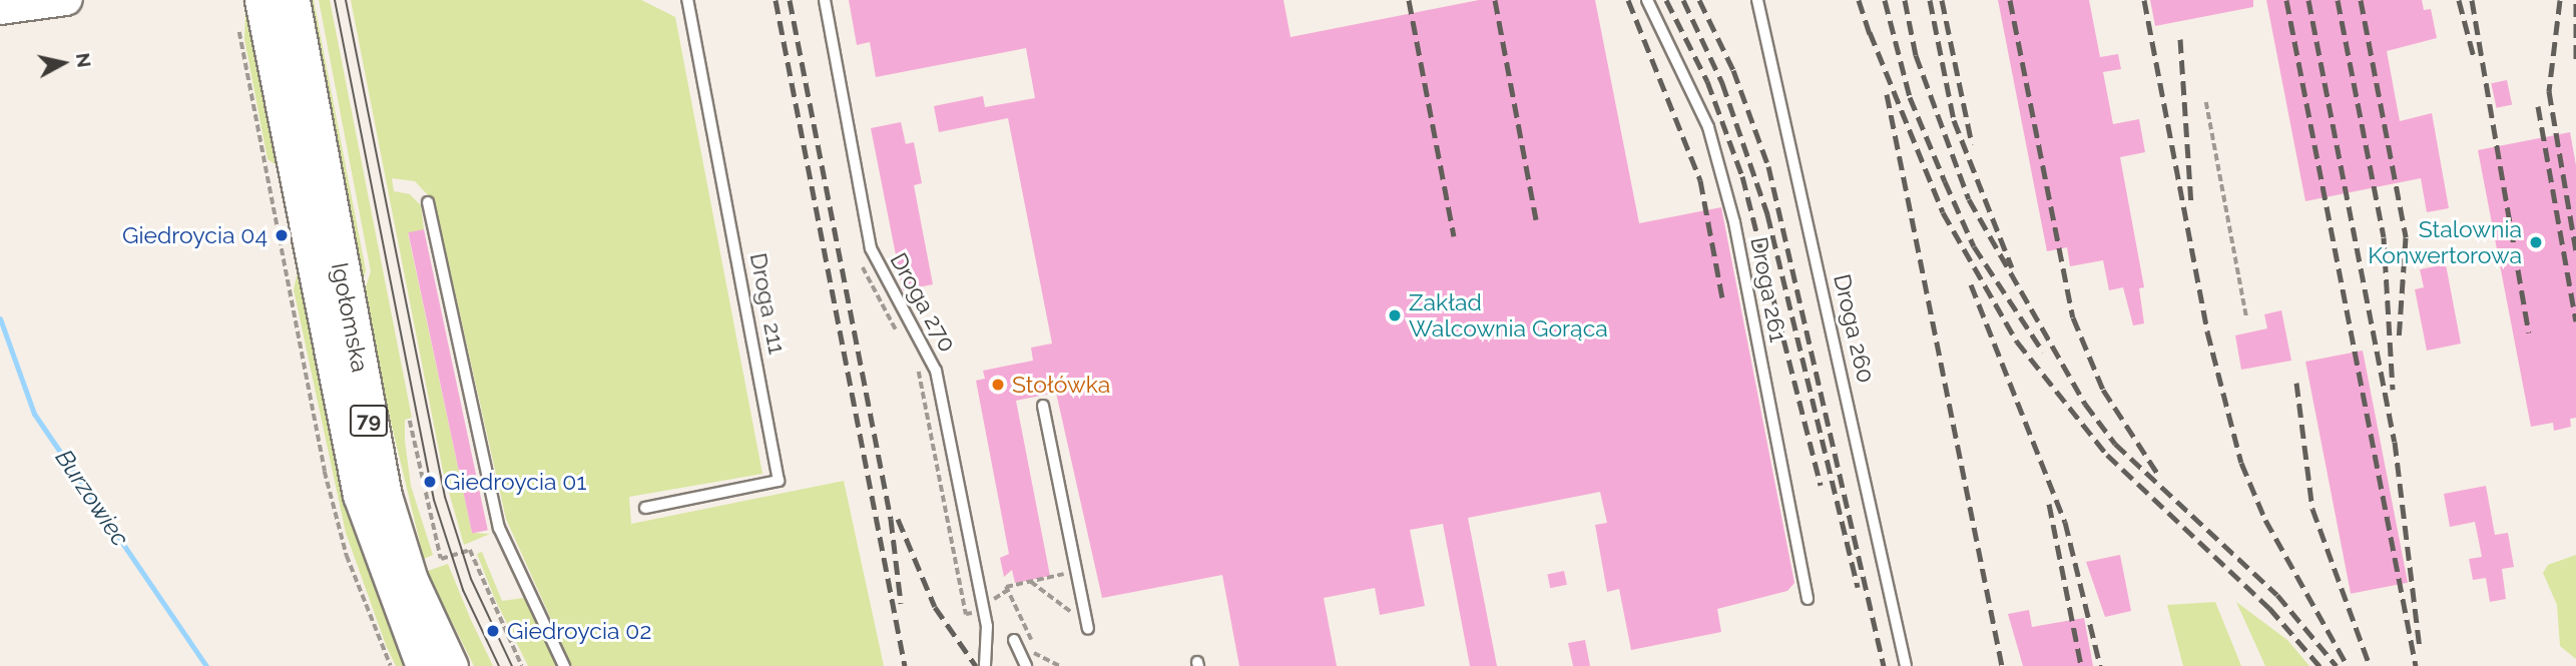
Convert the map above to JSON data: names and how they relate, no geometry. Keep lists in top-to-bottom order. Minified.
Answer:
{"streets":{"main road":["Igołomska","79"],"lane":["Droga 261","Droga 270","Droga 211","Droga 260"]},"water":["Burzowiec"],"places":["Giedroycia 04","Stalownia Konwertorowa","Zakład Walcownia Gorąca","Stołówka","Giedroycia 01","Giedroycia 02"],"north":"right"}
